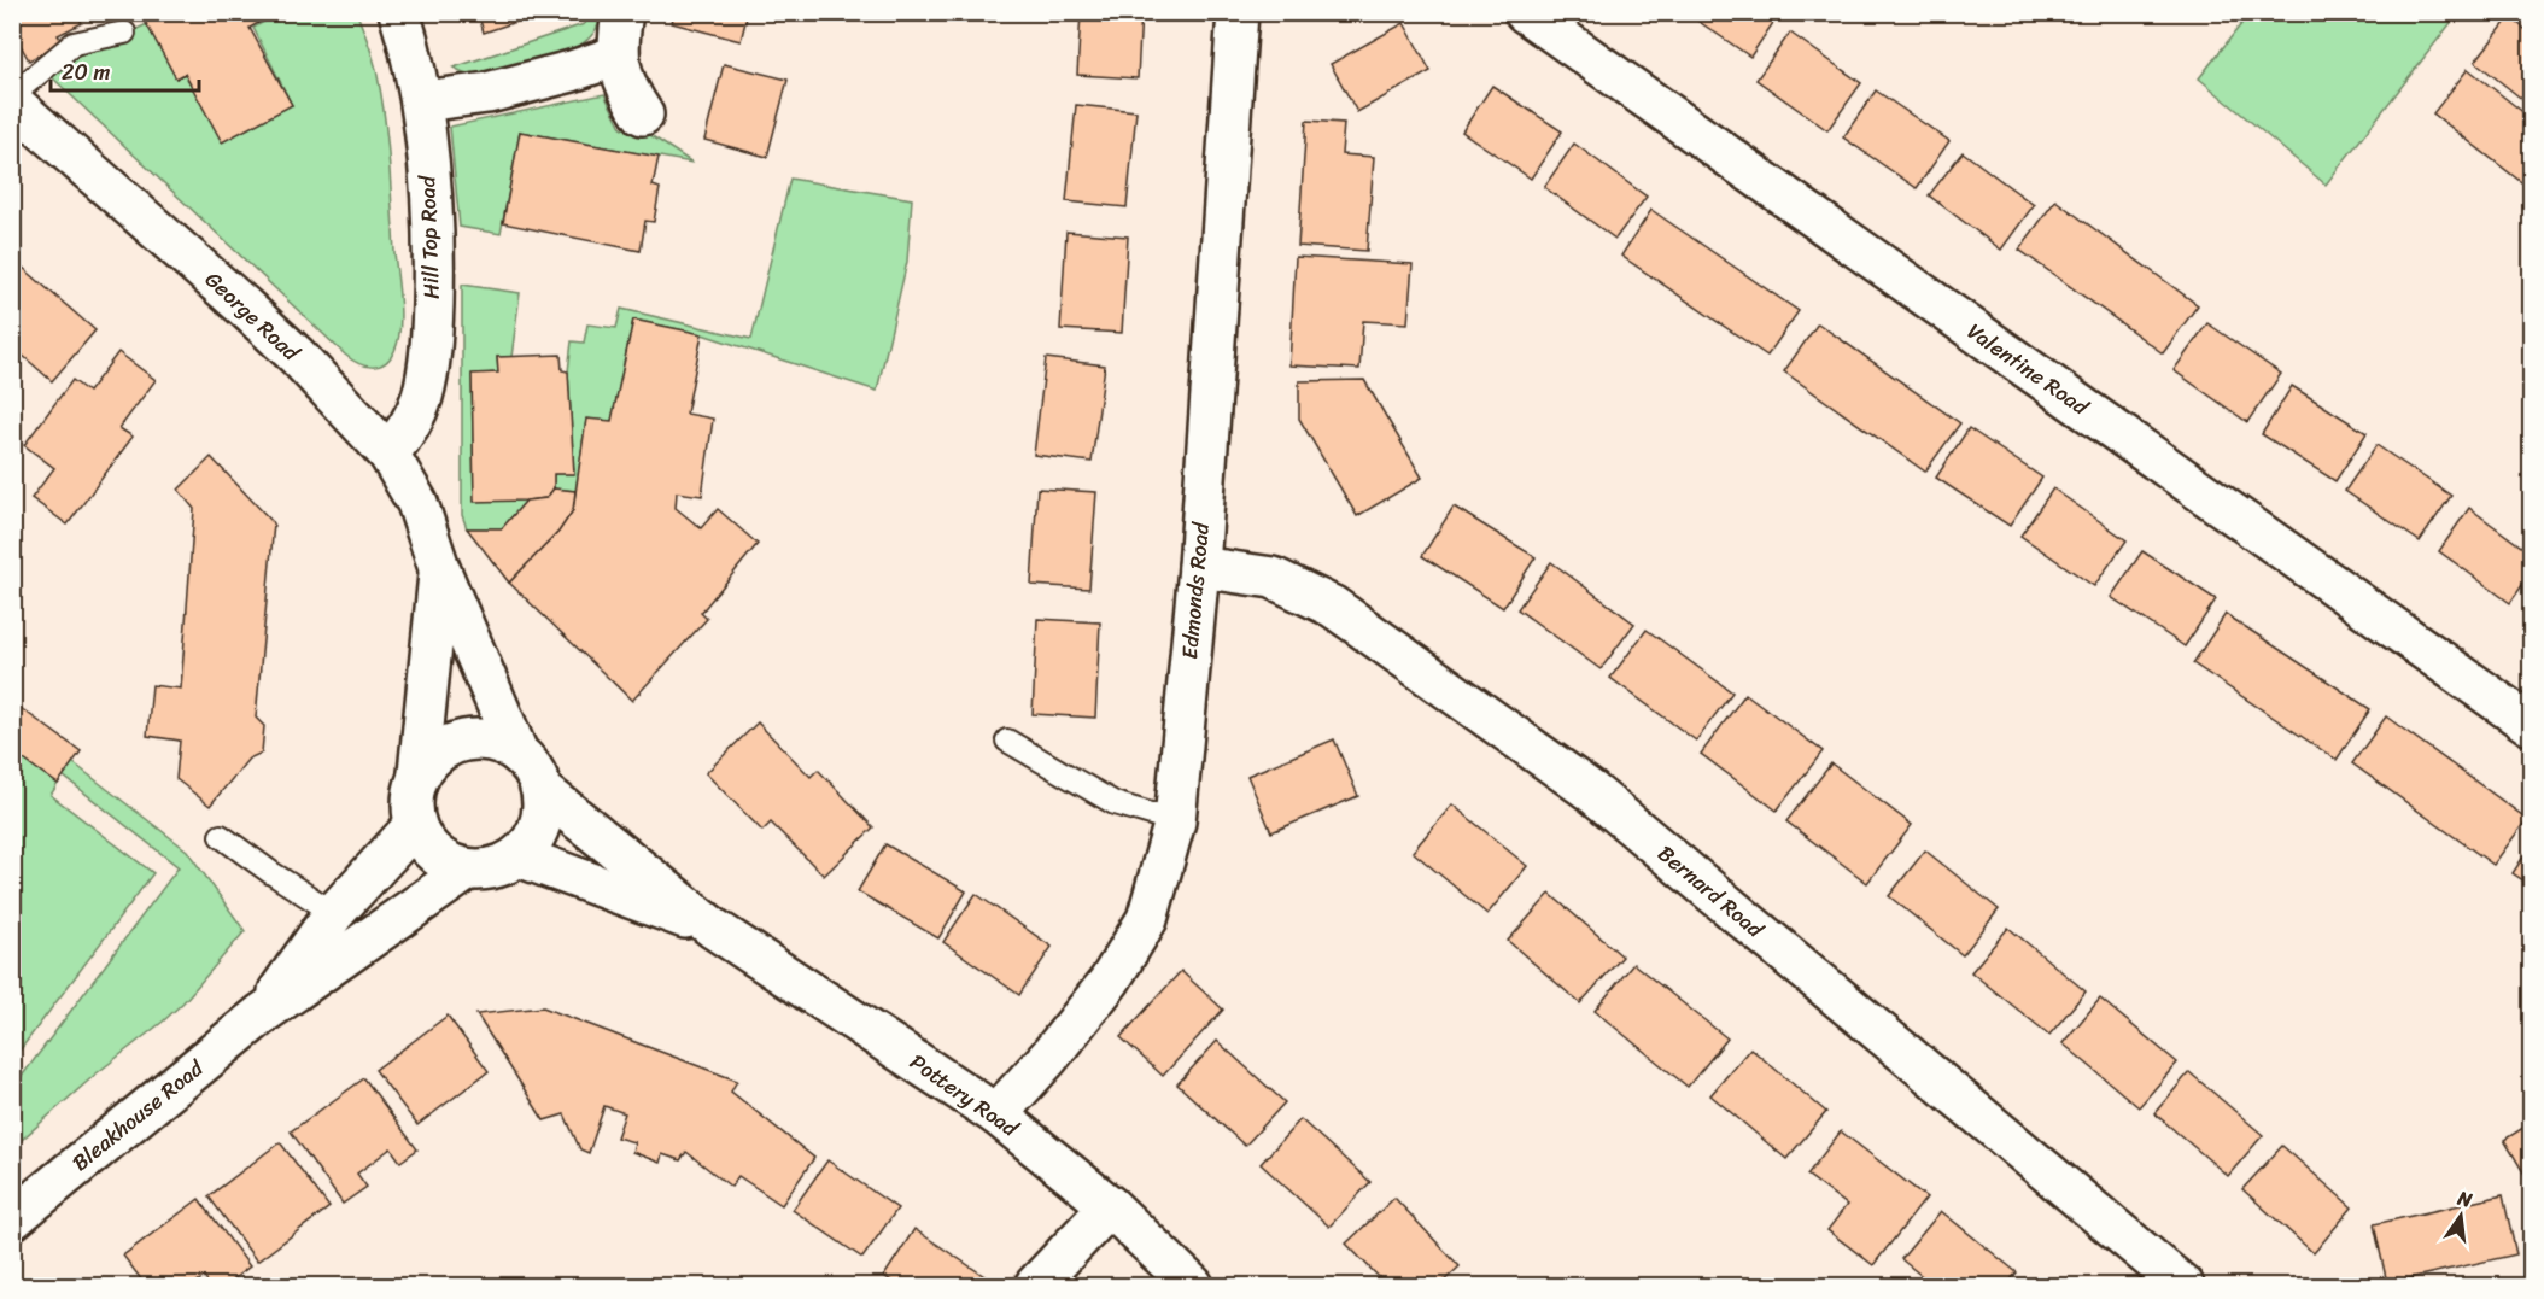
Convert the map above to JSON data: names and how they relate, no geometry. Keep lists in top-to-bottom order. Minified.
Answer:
{"streets":{"street":["Hill Top Road","George Road","Valentine Road","Edmonds Road","Bernard Road","Pottery Road","Bleakhouse Road"]},"crossings":[["Hill Top Road","George Road"],["George Road","Pottery Road"],["George Road","Bleakhouse Road"],["Edmonds Road","Bernard Road"],["Edmonds Road","Pottery Road"],["Pottery Road","Bleakhouse Road"]],"scale_bar":"20 m","north":"top"}
